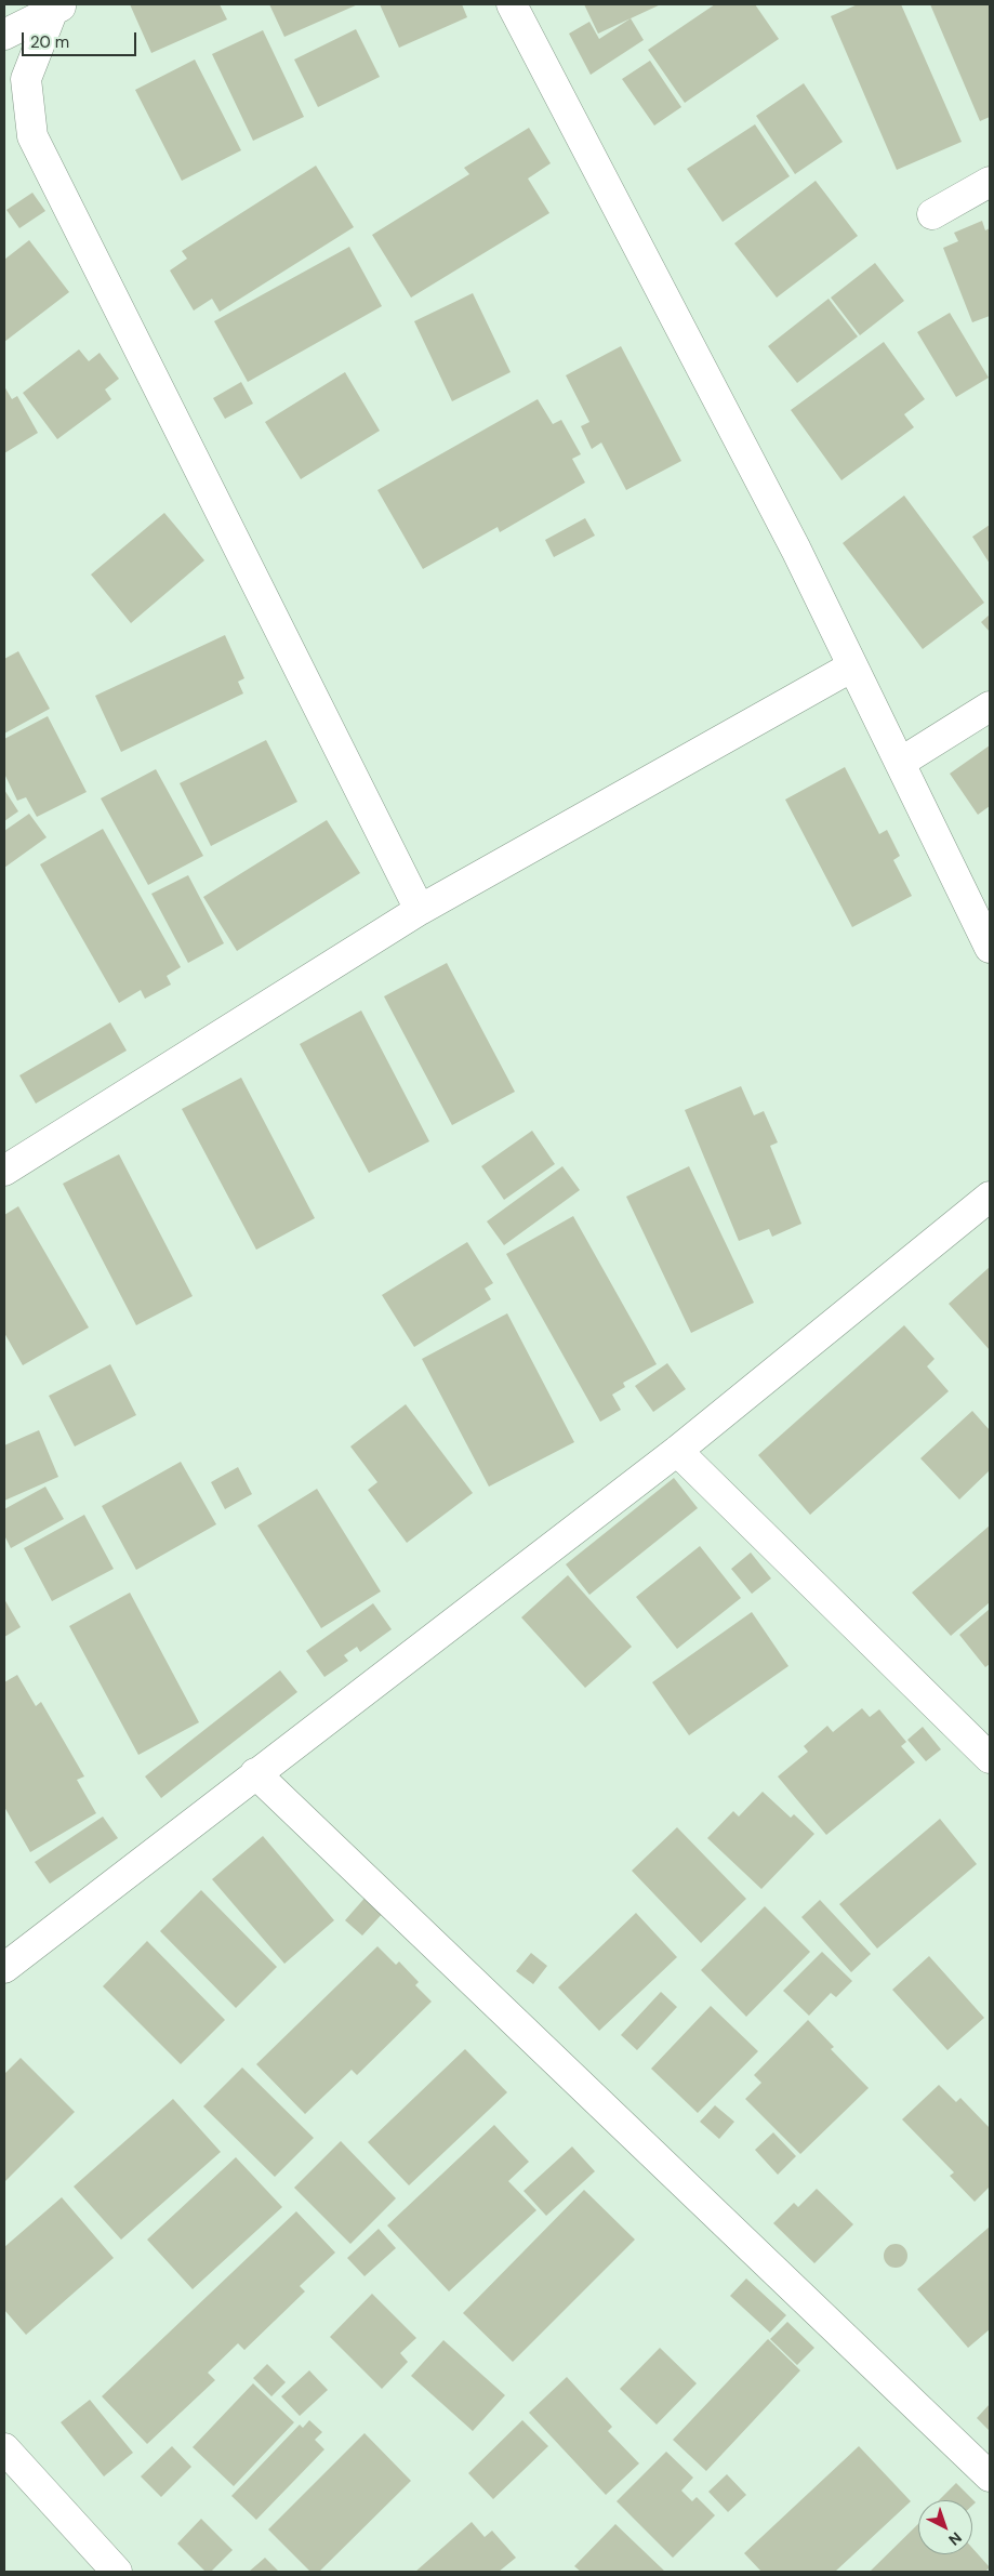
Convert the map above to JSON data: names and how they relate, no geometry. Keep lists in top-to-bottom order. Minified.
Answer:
{"scale_bar":"20 m","north":"bottom right"}
